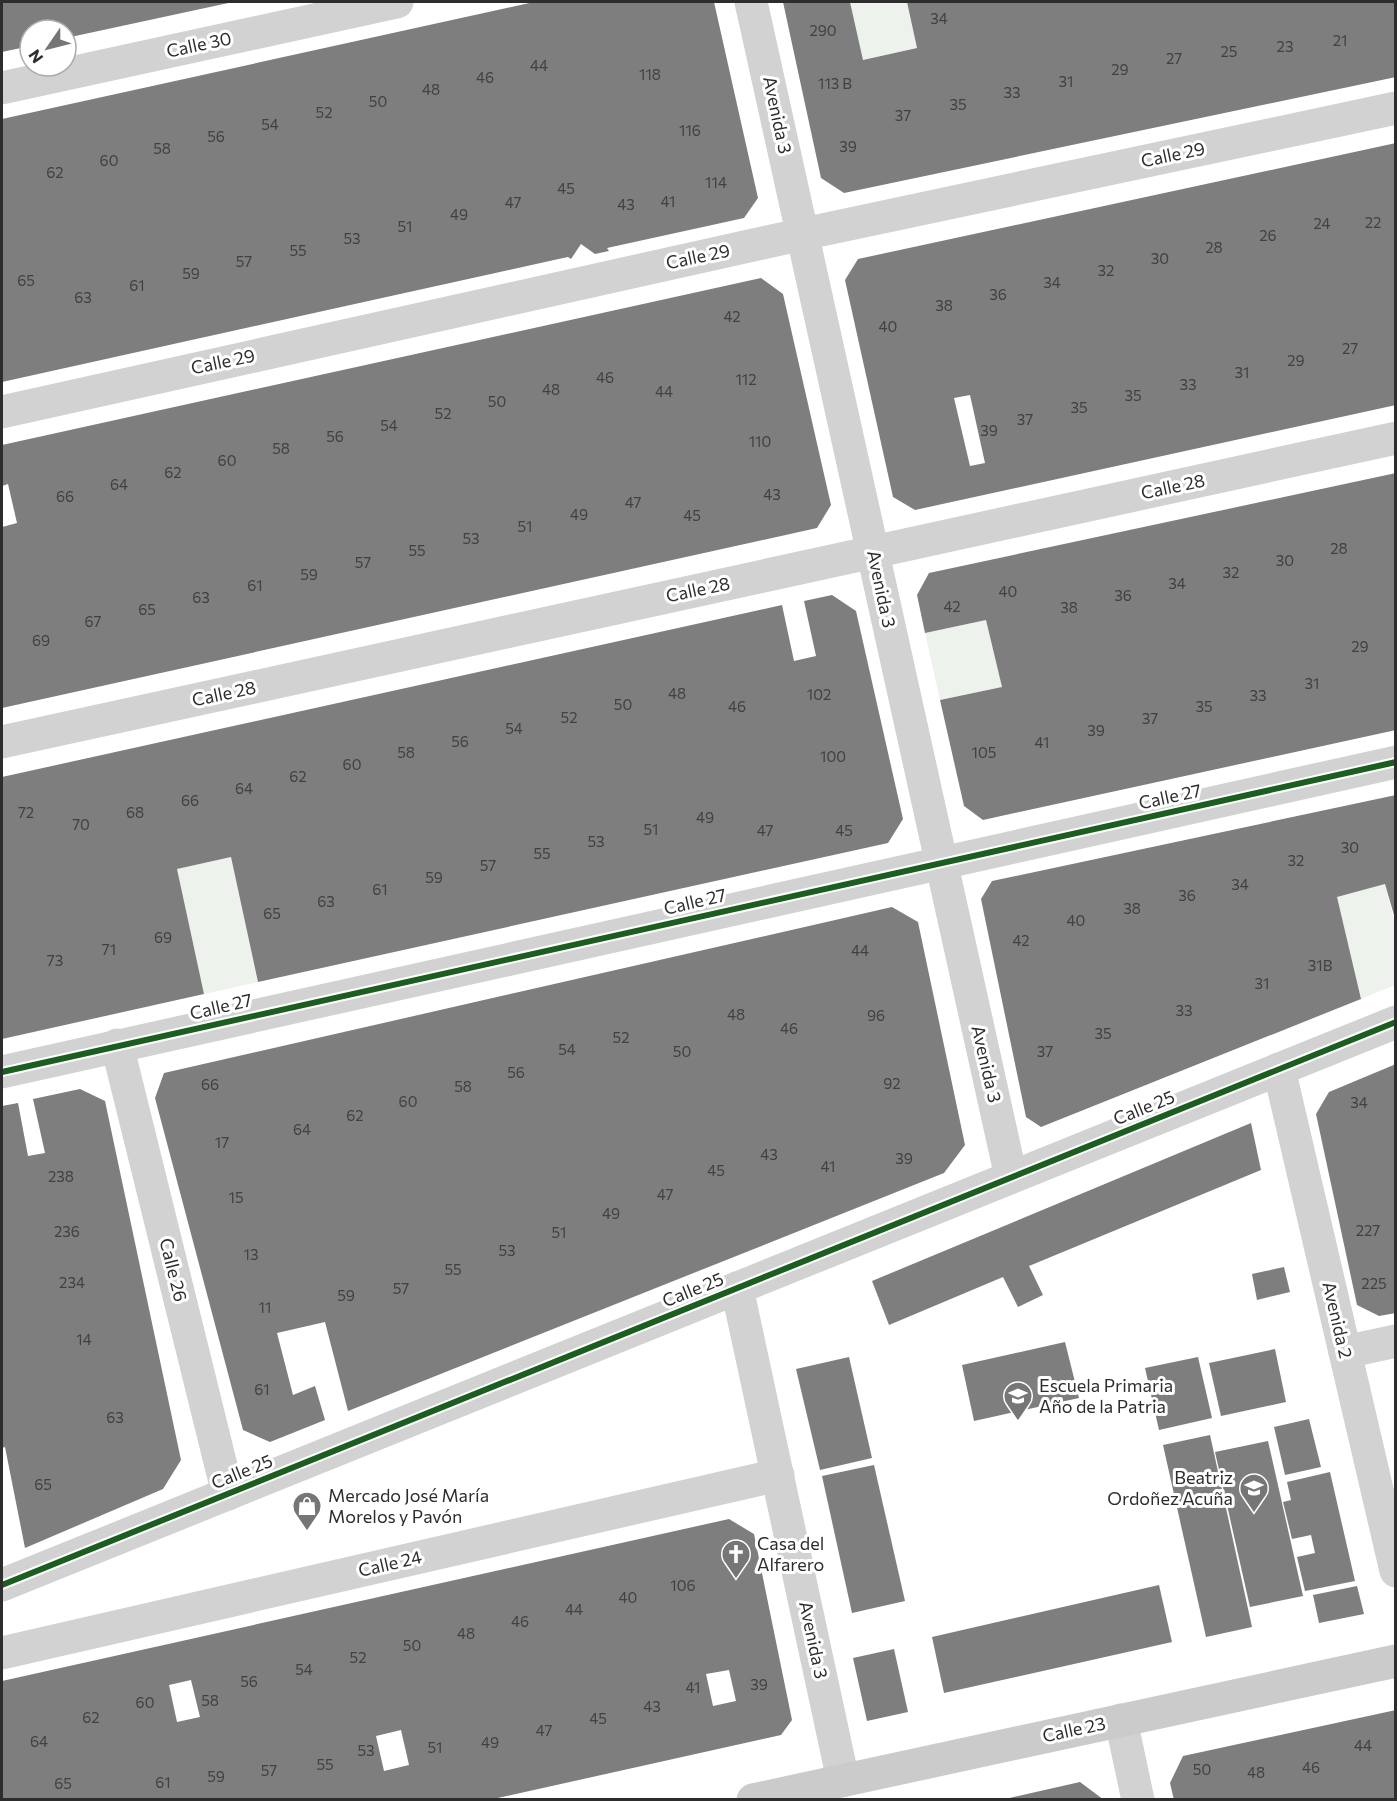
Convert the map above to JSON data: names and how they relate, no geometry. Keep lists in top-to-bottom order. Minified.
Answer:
{"streets":{"street":["Calle 30","Avenida 3","Calle 29","Calle 28","Calle 27","Calle 25","Calle 26","Avenida 2","Calle 24","Calle 23"]},"crossings":[["Avenida 3","Calle 29"],["Avenida 3","Calle 28"],["Avenida 3","Calle 27"],["Avenida 3","Calle 25"],["Avenida 3","Calle 24"],["Avenida 3","Calle 23"],["Calle 27","Calle 26"],["Calle 25","Calle 26"],["Calle 25","Avenida 2"]],"places":{"school or university":["Escuela Primaria Año de la Patria","Beatriz Ordoñez Acuña"],"shop":["Mercado José María Morelos y Pavón"],"church":["Casa del Alfarero"]},"house_numbers":["34","290","21","23","25","27","44","29","118","46","31","113 B","48","33","50","35","52","37","54","116","56","39","58","60","62","114","45","41","47","43","49","22","24","51","26","53","28","55","30","57","32","59","65","34","61","36","63","38","42","40","27","29","31","46","112","33","48","44","35","50","35","52","37","54","39","56","110","58","60","62","64","43","66","47","49","45","51","53","28","55","30","57","32","59","34","61","40","36","63","42","38","65","67","69","29","31","48","102","33","50","46","35","52","37","54","39","56","41","58","105","100","60","62","64","66","72","68","49","70","51","47","45","53","30","55","32","57","59","34","61","36","63","38","65","40","69","42","71","44","73","31B","31","33","48","96","46","35","52","54","50","37","56","92","66","58","60","34","62","64","17","43","39","41","45","238","47","15","49","227","236","51","53","13","55","234","225","57","59","11","14","61","63","65","106","40","44","46","48","50","52","54","56","39","41","58","60","43","62","45","47","64","49","44","51","53","55","46","50","57","48","59","61","65"],"north":"bottom left"}
